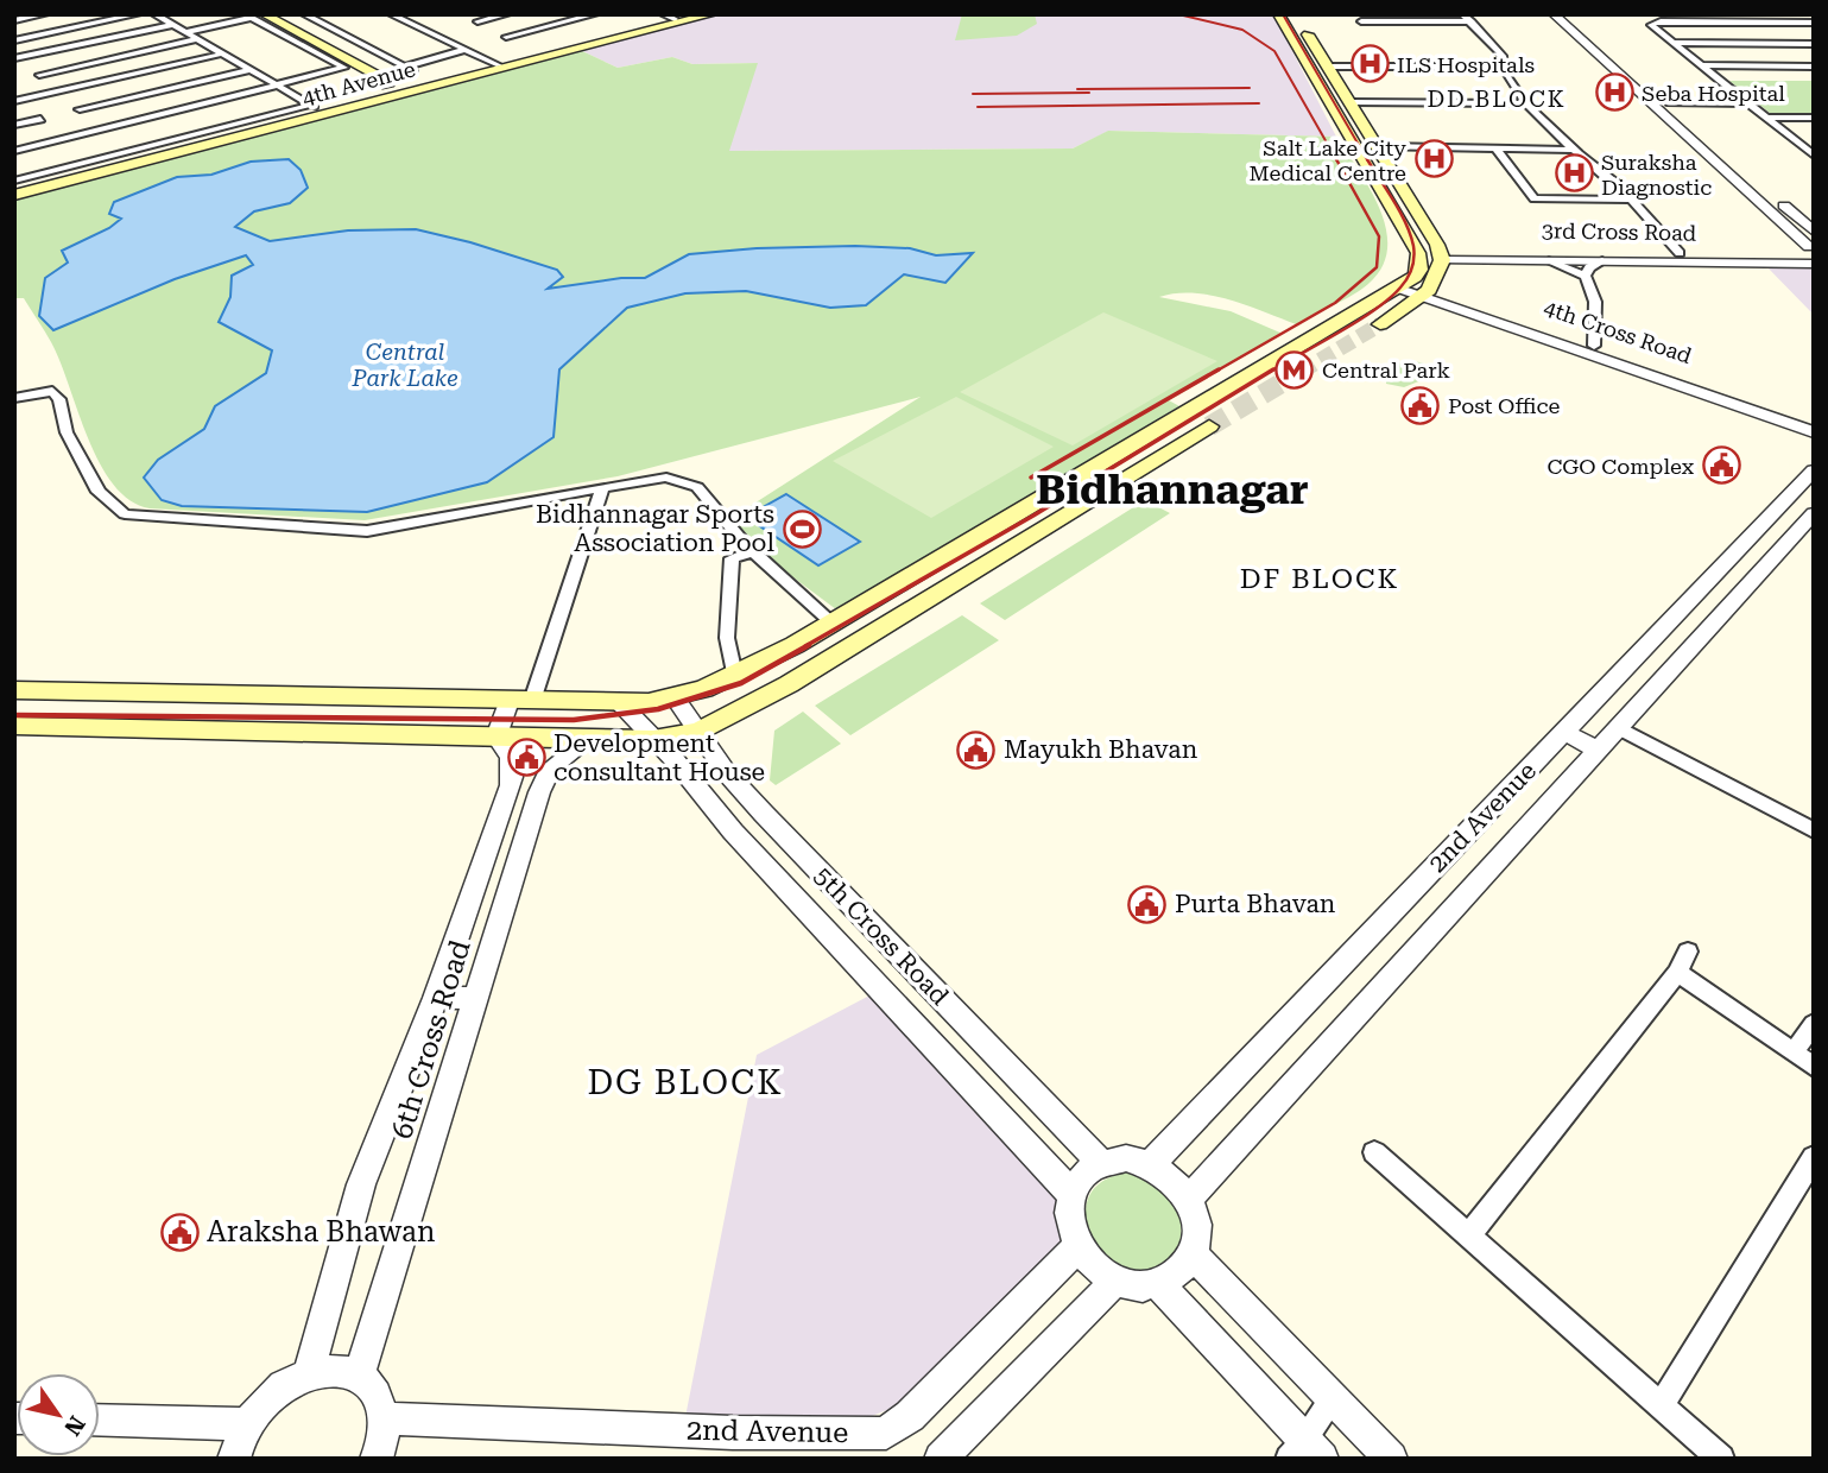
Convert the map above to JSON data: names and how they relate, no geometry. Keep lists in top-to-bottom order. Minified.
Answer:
{"streets":{"main road":["4th Avenue"],"street":["3rd Cross Road","4th Cross Road","2nd Avenue","5th Cross Road","6th Cross Road"]},"crossings":[["2nd Avenue","5th Cross Road"]],"districts":["DD BLOCK","Bidhannagar","DF BLOCK","DG BLOCK"],"water":["Central Park Lake"],"places":{"hospital":["ILS Hospitals","Seba Hospital","Salt Lake City Medical Centre","Suraksha Diagnostic"],"metro station":["Central Park"],"public building":["Post Office","CGO Complex","Mayukh Bhavan","Development consultant House","Purta Bhavan","Araksha Bhawan"],"sports":["Bidhannagar Sports Association Pool"]},"north":"bottom right"}
